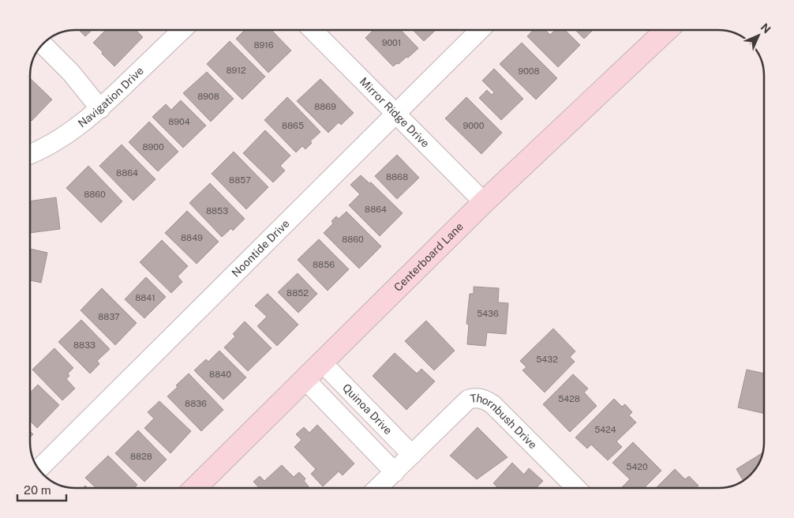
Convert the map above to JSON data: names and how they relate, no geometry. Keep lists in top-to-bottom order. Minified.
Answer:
{"streets":{"street":["Navigation Drive","Mirror Ridge Drive","Noontide Drive","Centerboard Lane","Quinoa Drive","Thornbush Drive"]},"crossings":[["Mirror Ridge Drive","Noontide Drive"],["Mirror Ridge Drive","Centerboard Lane"],["Centerboard Lane","Quinoa Drive"],["Quinoa Drive","Thornbush Drive"]],"house_numbers":["9001","8916","8912","9008","8908","8869","8904","8865","9000","8900","8864","8868","8857","8860","8864","8853","8849","8860","8856","8852","8841","5436","8837","8833","5432","8840","5428","8836","5424","8828","5420"],"scale_bar":"20 m","north":"top right"}
